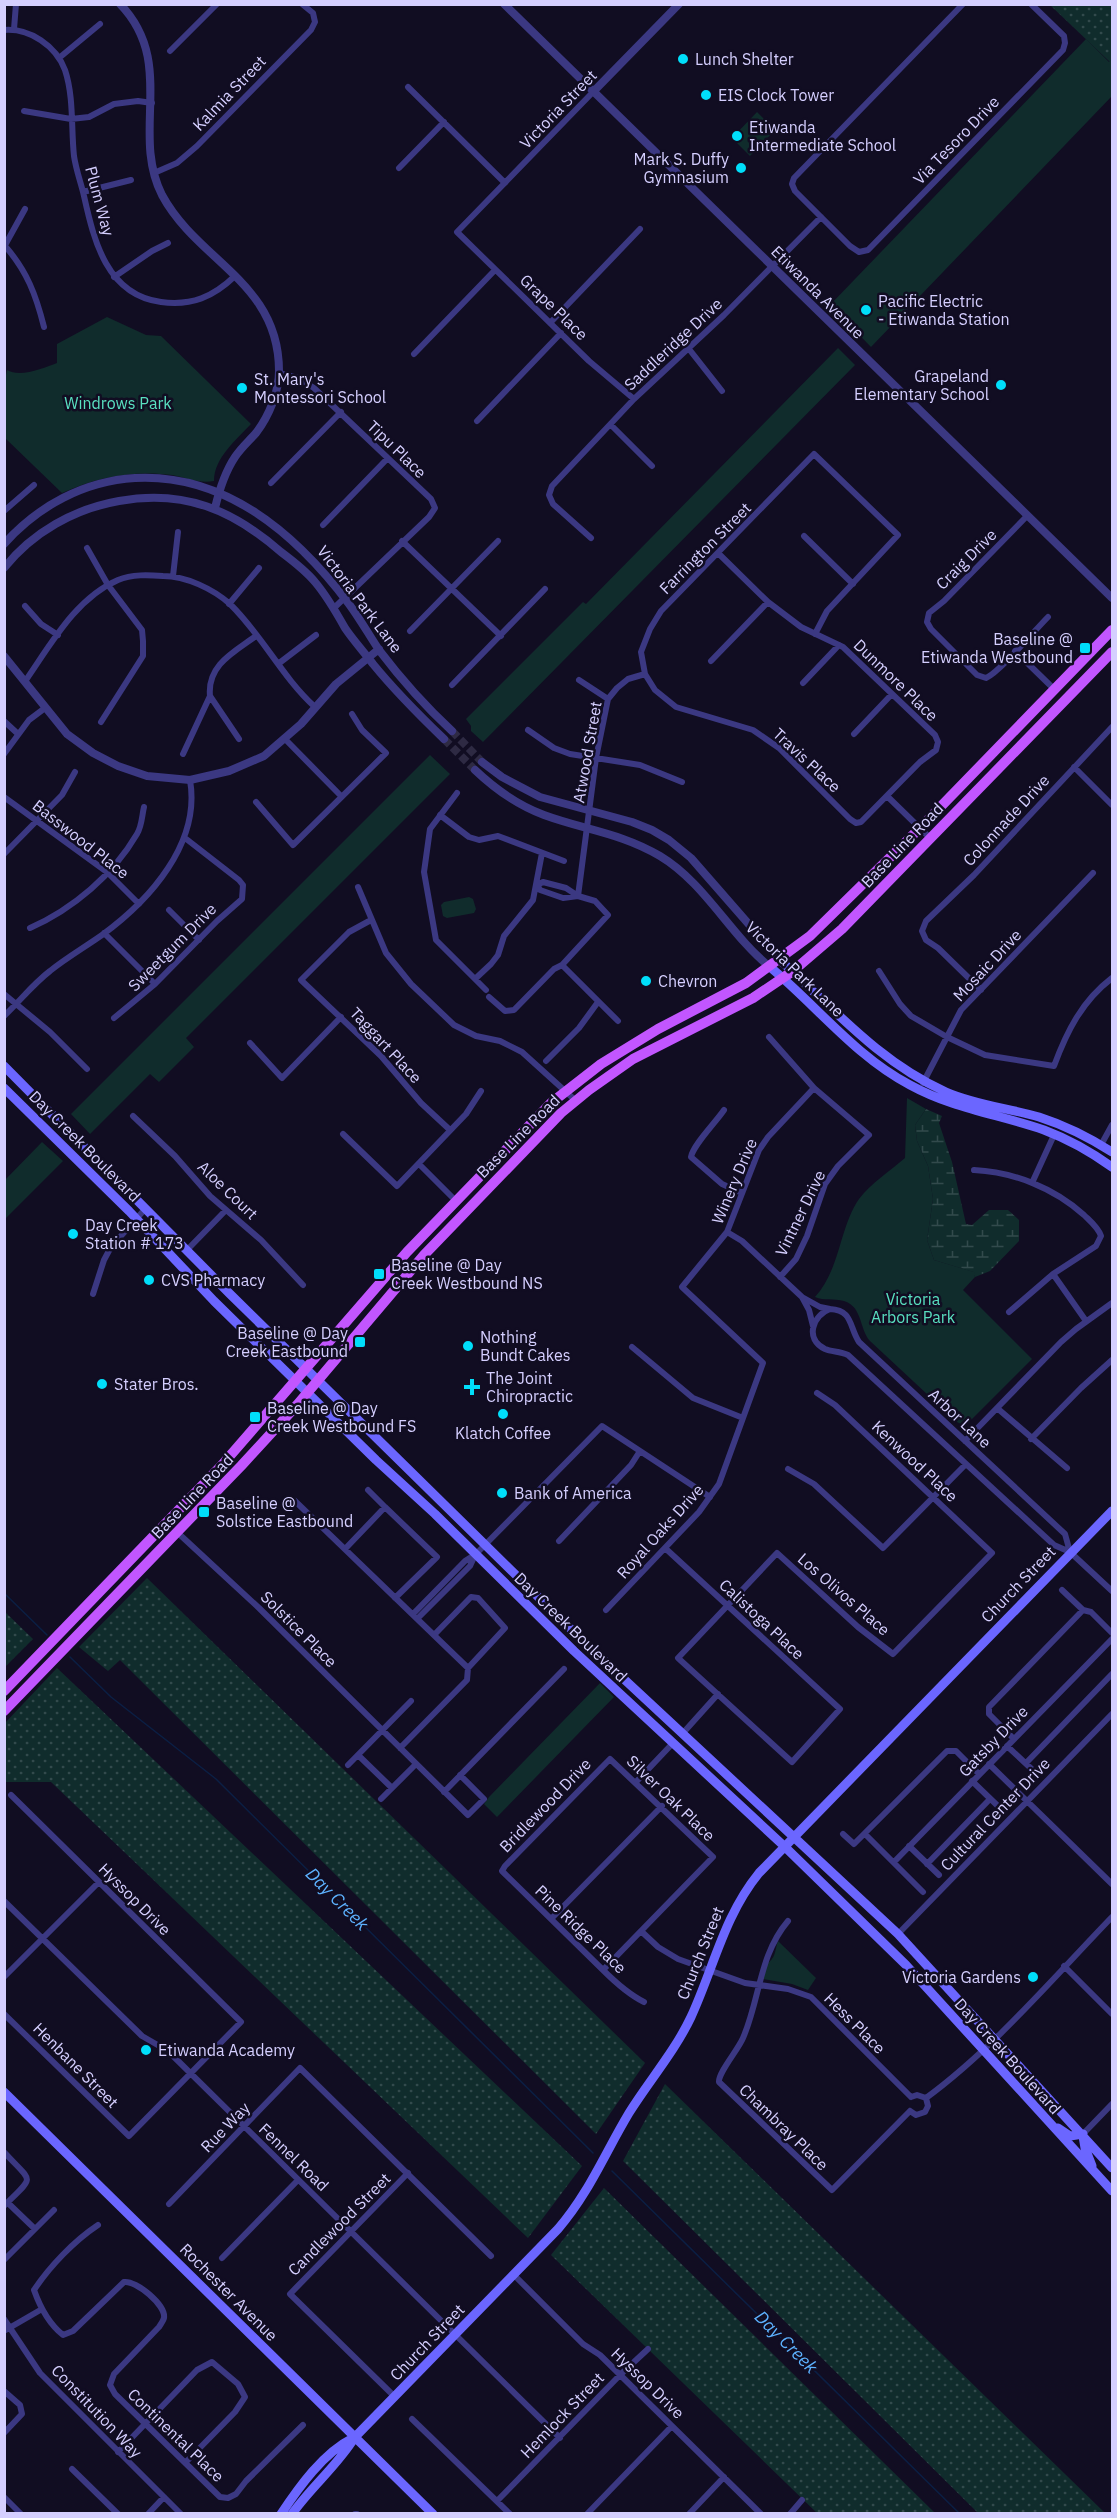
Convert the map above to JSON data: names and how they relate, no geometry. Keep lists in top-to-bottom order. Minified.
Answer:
{"streets":{"main road":["Victoria Park Lane","Base Line Road","Day Creek Boulevard","Church Street","Rochester Avenue"],"street":["Kalmia Street","Victoria Street","Via Tesoro Drive","Plum Way","Etiwanda Avenue","Grape Place","Saddleridge Drive","Tipu Place","Farrington Street","Craig Drive","Dunmore Place","Atwood Street","Travis Place","Colonnade Drive","Basswood Place","Sweetgum Drive","Mosaic Drive","Taggart Place","Winery Drive","Aloe Court","Vintner Drive","Arbor Lane","Kenwood Place","Royal Oaks Drive","Los Olivos Place","Calistoga Place","Solstice Place","Gatsby Drive","Silver Oak Place","Bridlewood Drive","Cultural Center Drive","Hyssop Drive","Pine Ridge Place","Hess Place","Henbane Street","Rue Way","Chambray Place","Fennel Road","Candlewood Street","Constitution Way","Hemlock Street","Continental Place"]},"crossings":[["Victoria Street","Etiwanda Avenue"],["Victoria Street","Grape Place"],["Via Tesoro Drive","Saddleridge Drive"],["Etiwanda Avenue","Saddleridge Drive"],["Etiwanda Avenue","Craig Drive"],["Grape Place","Saddleridge Drive"],["Farrington Street","Dunmore Place"],["Farrington Street","Atwood Street"],["Farrington Street","Travis Place"],["Victoria Park Lane","Atwood Street"],["Victoria Park Lane","Base Line Road"],["Victoria Park Lane","Mosaic Drive"],["Dunmore Place","Travis Place"],["Atwood Street","Travis Place"],["Colonnade Drive","Mosaic Drive"],["Base Line Road","Day Creek Boulevard"],["Base Line Road","Solstice Place"],["Day Creek Boulevard","Church Street"],["Day Creek Boulevard","Cultural Center Drive"],["Winery Drive","Vintner Drive"],["Winery Drive","Arbor Lane"],["Winery Drive","Royal Oaks Drive"],["Vintner Drive","Arbor Lane"],["Arbor Lane","Church Street"],["Kenwood Place","Los Olivos Place"],["Royal Oaks Drive","Calistoga Place"],["Church Street","Hyssop Drive"],["Church Street","Hess Place"],["Church Street","Fennel Road"],["Church Street","Candlewood Street"],["Church Street","Rochester Avenue"],["Los Olivos Place","Calistoga Place"],["Silver Oak Place","Bridlewood Drive"],["Silver Oak Place","Hess Place"],["Bridlewood Drive","Pine Ridge Place"],["Hyssop Drive","Henbane Street"],["Hyssop Drive","Fennel Road"],["Hyssop Drive","Hemlock Street"],["Hess Place","Chambray Place"],["Henbane Street","Fennel Road"],["Rue Way","Fennel Road"],["Rue Way","Candlewood Street"],["Fennel Road","Candlewood Street"],["Fennel Road","Hemlock Street"]],"water":["Day Creek"],"parks":["Windrows Park","Victoria Arbors Park"],"places":{"other":["Lunch Shelter","EIS Clock Tower","Etiwanda Intermediate School","Mark S. Duffy Gymnasium","Pacific Electric - Etiwanda Station","Grapeland Elementary School","St. Mary's Montessori School","Chevron","Day Creek Station # 173","CVS Pharmacy","Nothing Bundt Cakes","Stater Bros.","Klatch Coffee","Bank of America","Victoria Gardens","Etiwanda Academy"],"transit":["Baseline @ Etiwanda Westbound","Baseline @ Day Creek Westbound NS","Baseline @ Day Creek Eastbound","Baseline @ Day Creek Westbound FS","Baseline @ Solstice Eastbound"],"health":["The Joint Chiropractic"]}}
